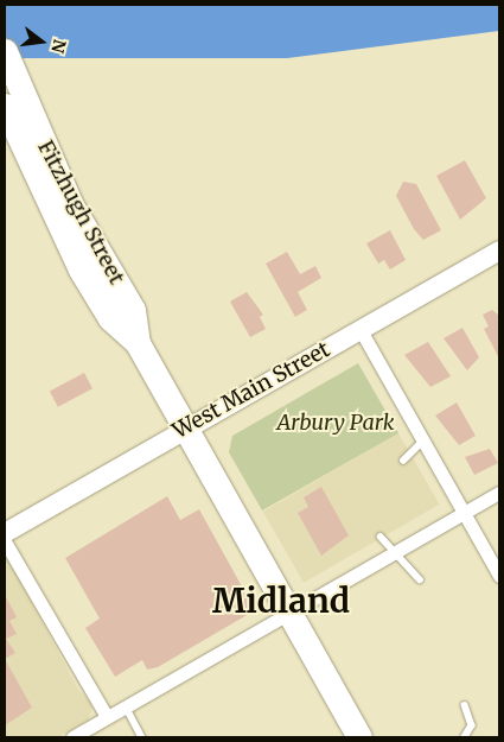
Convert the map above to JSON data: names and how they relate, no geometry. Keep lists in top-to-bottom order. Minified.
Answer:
{"streets":{"highway":["Fitzhugh Street"],"street":["West Main Street"]},"crossings":[["Fitzhugh Street","West Main Street"]],"districts":["Midland"],"parks":["Arbury Park"],"north":"right"}
